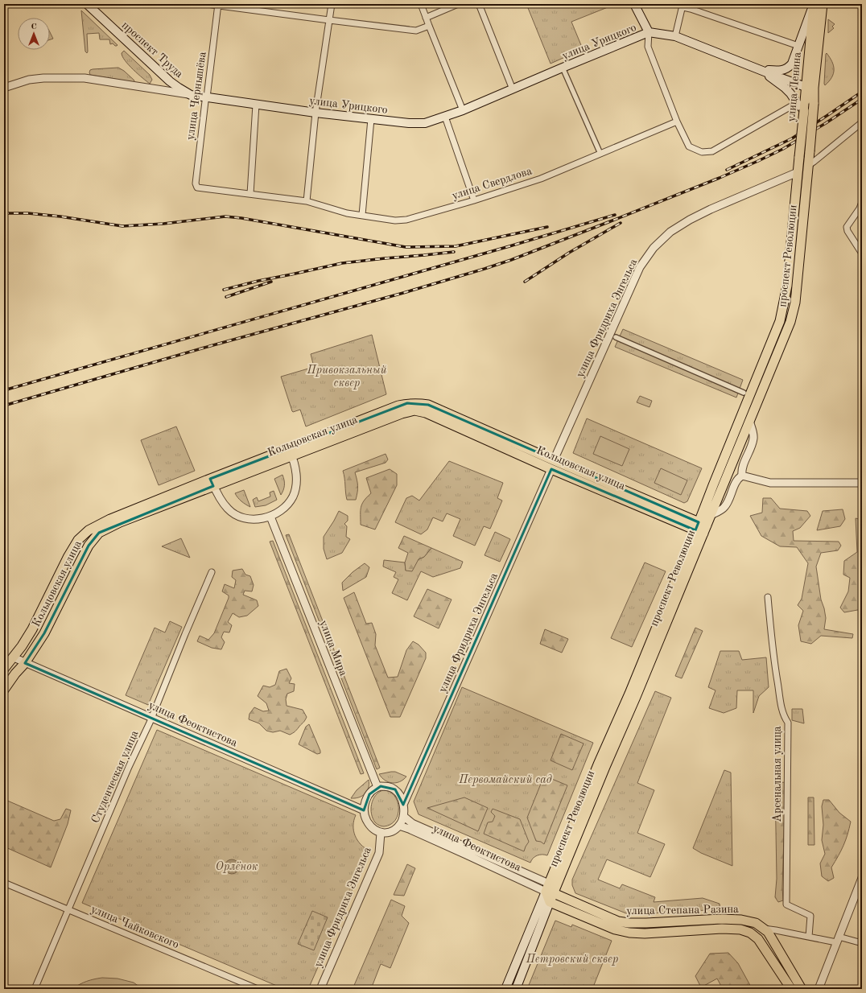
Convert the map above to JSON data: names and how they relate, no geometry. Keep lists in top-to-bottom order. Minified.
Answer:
{"streets":{"main road":["улица Урицкого","проспект Труда","улица Ленина","проспект Революции","Кольцовская улица","улица Степана Разина"],"street":["улица Чернышёва","улица Свердлова","улица Фридриха Энгельса","улица Мира","улица Феоктистова","Арсенальная улица","Студенческая улица","улица Чайковского"]},"crossings":[["улица Урицкого","проспект Труда"],["улица Урицкого","улица Ленина"],["улица Урицкого","улица Чернышёва"],["улица Ленина","проспект Революции"],["улица Ленина","улица Фридриха Энгельса"],["улица Чернышёва","улица Свердлова"],["проспект Революции","улица Фридриха Энгельса"],["проспект Революции","Кольцовская улица"],["проспект Революции","улица Феоктистова"],["проспект Революции","улица Степана Разина"],["улица Фридриха Энгельса","Кольцовская улица"],["улица Фридриха Энгельса","улица Мира"],["улица Фридриха Энгельса","улица Феоктистова"],["Кольцовская улица","улица Феоктистова"],["улица Мира","улица Феоктистова"],["улица Феоктистова","Студенческая улица"],["улица Феоктистова","улица Степана Разина"],["Студенческая улица","улица Чайковского"]],"parks":["Привокзальный сквер","Первомайский сад","Орлёнок","Петровский сквер"],"north":"top"}
